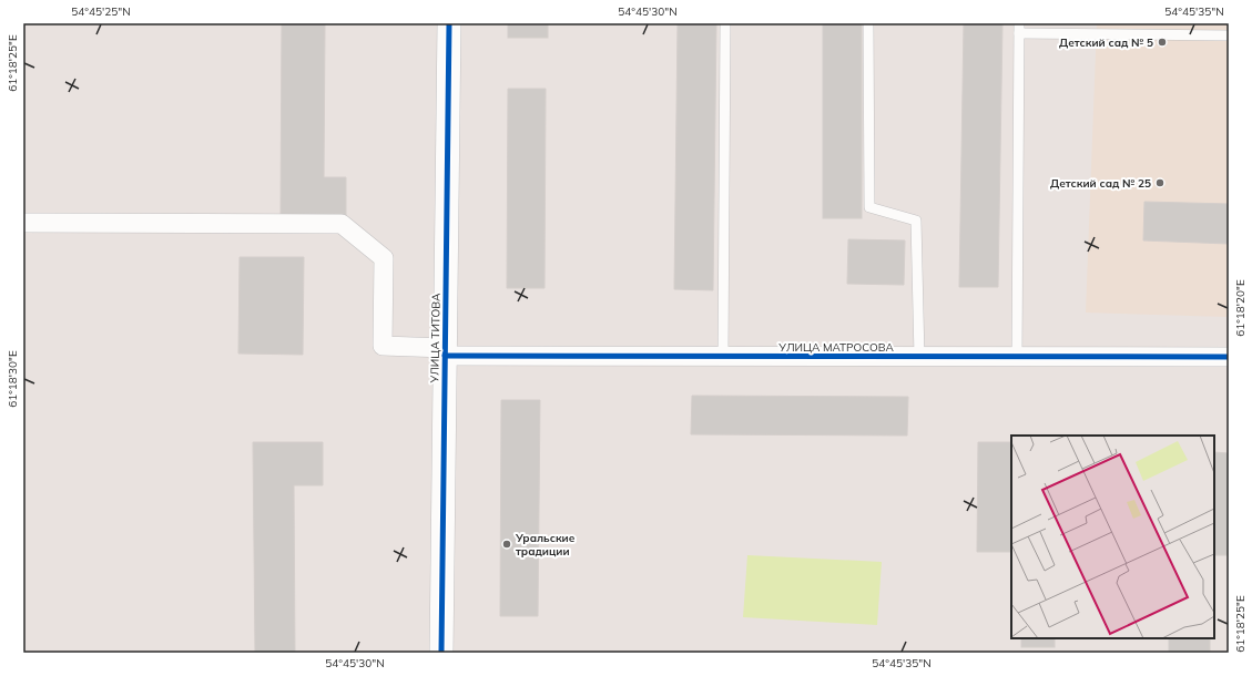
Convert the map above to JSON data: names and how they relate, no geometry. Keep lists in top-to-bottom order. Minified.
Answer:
{"streets":{"street":["УЛИЦА ТИТОВА","УЛИЦА МАТРОСОВА"]},"crossings":[["УЛИЦА ТИТОВА","УЛИЦА МАТРОСОВА"]],"places":["Детский сад № 5","Детский сад № 25","Уральские традиции"],"coordinates":["54°45'25\"N","54°45'30\"N","54°45'35\"N","61°18'25\"E","61°18'20\"E","61°18'30\"E"]}
